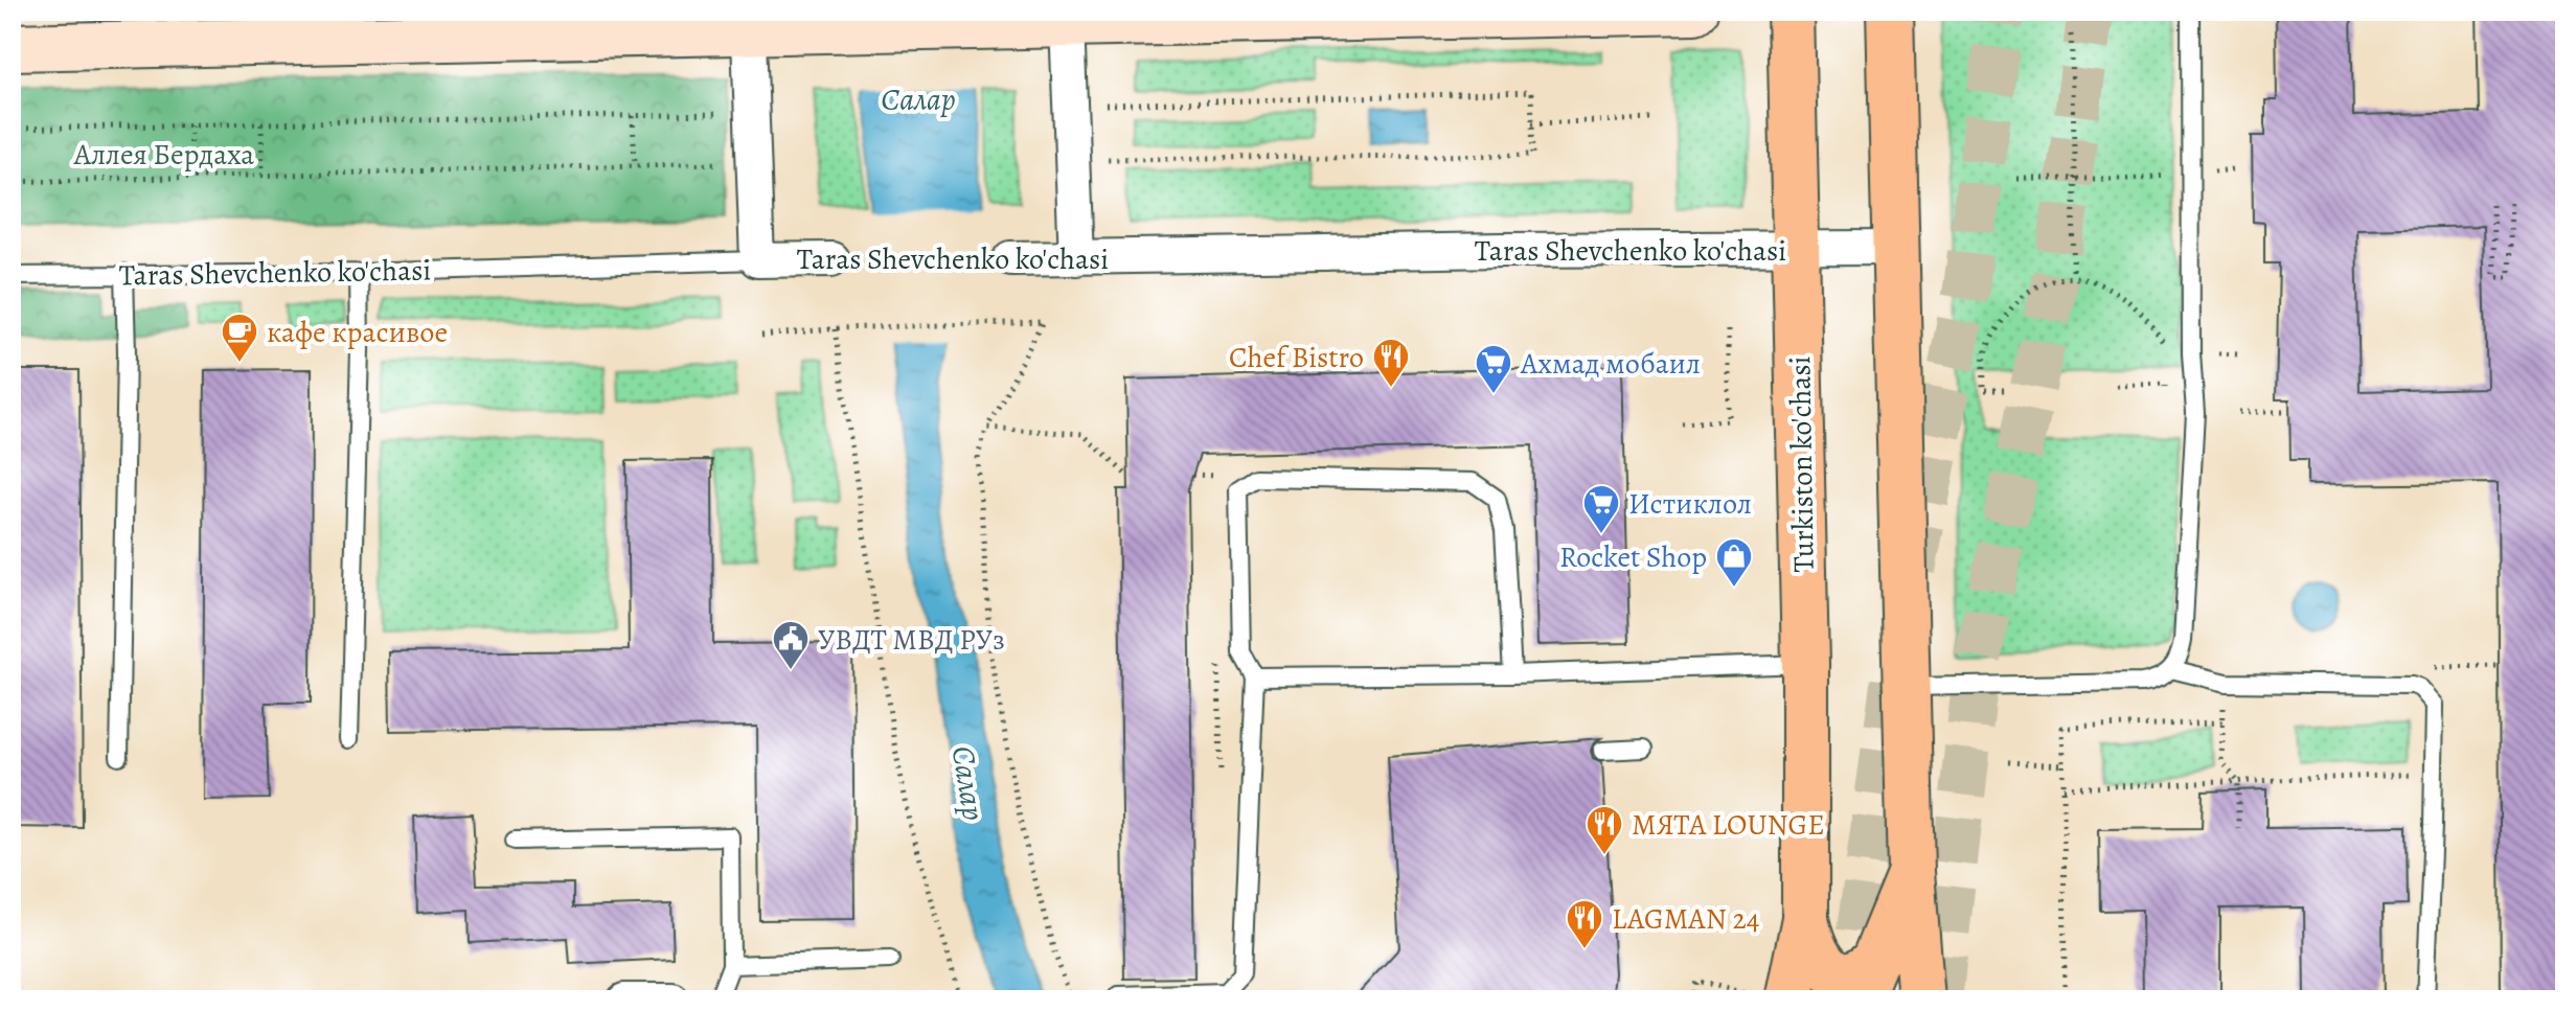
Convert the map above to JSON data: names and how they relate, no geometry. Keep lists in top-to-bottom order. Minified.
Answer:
{"streets":{"main road":["Turkiston ko'chasi"],"street":["Taras Shevchenko ko'chasi"]},"crossings":[["Taras Shevchenko ko'chasi","Turkiston ko'chasi"]],"water":["Салар"],"parks":["Аллея Бердаха"],"places":{"cafe":["кафе красивое"],"restaurant":["Chef Bistro","МЯТА LOUNGE","LAGMAN 24"],"supermarket":["Ахмад мобаил","Истиклол"],"shop":["Rocket Shop"],"public building":["УВДТ МВД РУз"]}}
